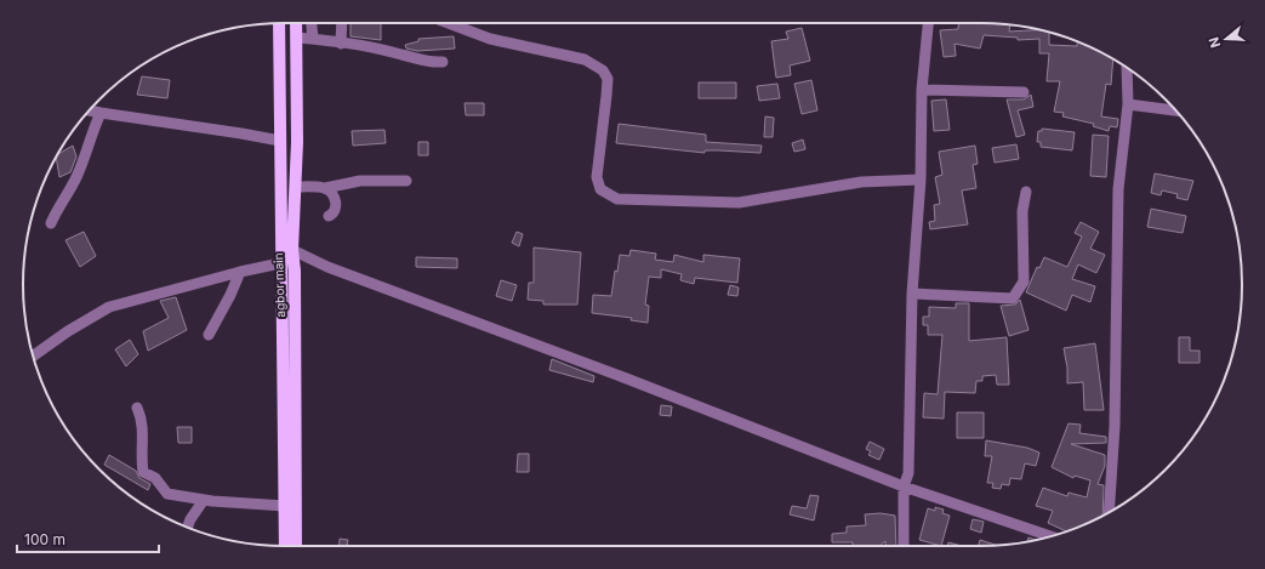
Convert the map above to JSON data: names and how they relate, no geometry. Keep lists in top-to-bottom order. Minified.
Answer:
{"streets":{"main road":["agbor main"]},"scale_bar":"100 m","north":"left"}
